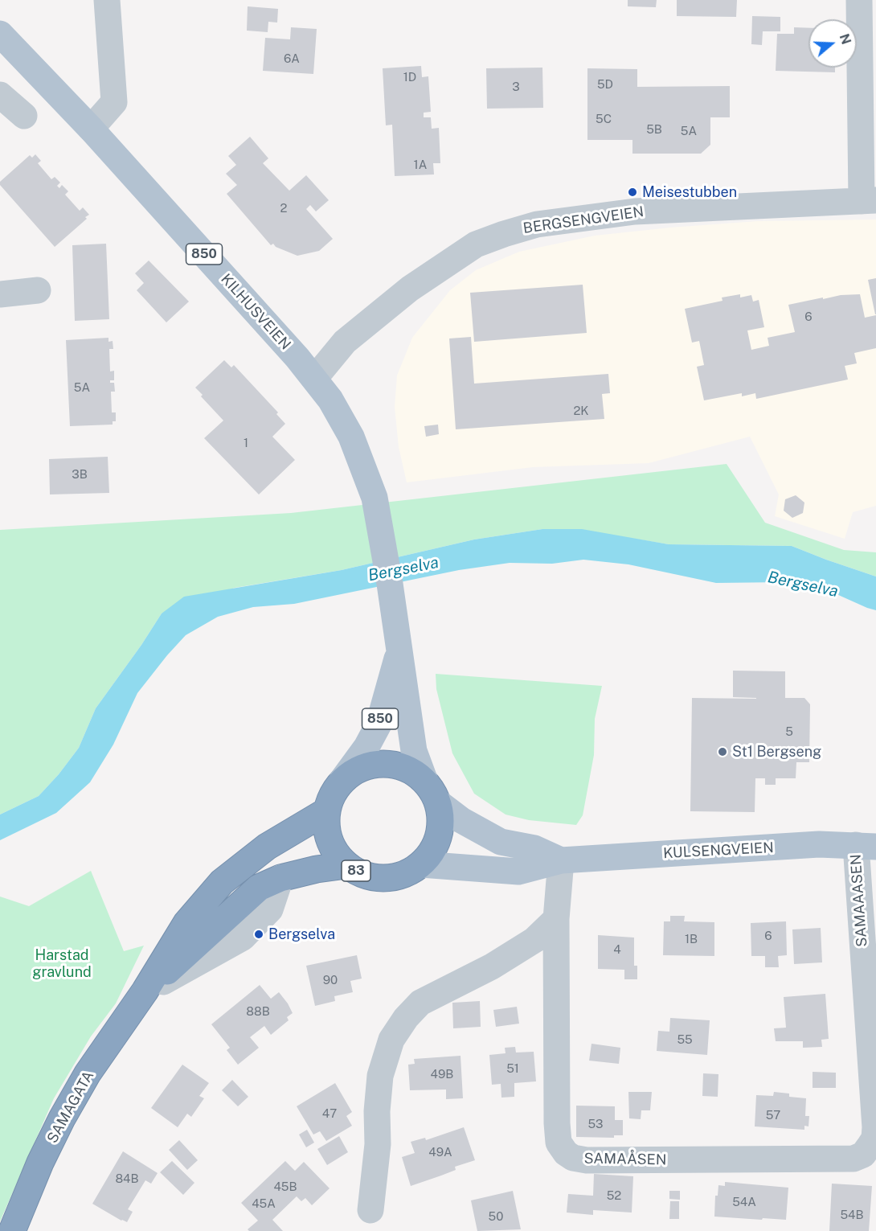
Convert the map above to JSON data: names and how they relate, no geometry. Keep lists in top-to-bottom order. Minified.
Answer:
{"streets":{"highway":["83","SAMAGATA"],"main road":["850","KILHUSVEIEN","KULSENGVEIEN"],"street":["BERGSENGVEIEN","SAMAAASEN","SAMAÅSEN"]},"crossings":[["BERGSENGVEIEN","KILHUSVEIEN"],["KILHUSVEIEN","KULSENGVEIEN"],["KILHUSVEIEN","83"],["KILHUSVEIEN","SAMAGATA"],["KULSENGVEIEN","83"],["KULSENGVEIEN","SAMAAASEN"],["KULSENGVEIEN","SAMAGATA"],["KULSENGVEIEN","SAMAÅSEN"],["83","SAMAGATA"],["SAMAAASEN","SAMAÅSEN"]],"water":["Bergselva"],"parks":["Harstad gravlund"],"places":["Meisestubben","St1 Bergseng","Bergselva"],"house_numbers":["6A","1D","5D","3","5C","5B","5A","1A","2","6","5A","2K","1","3B","5","6","1B","4","90","88B","55","51","49B","47","57","53","49A","84B","45B","52","54A","45A","54B","50"],"north":"right"}
